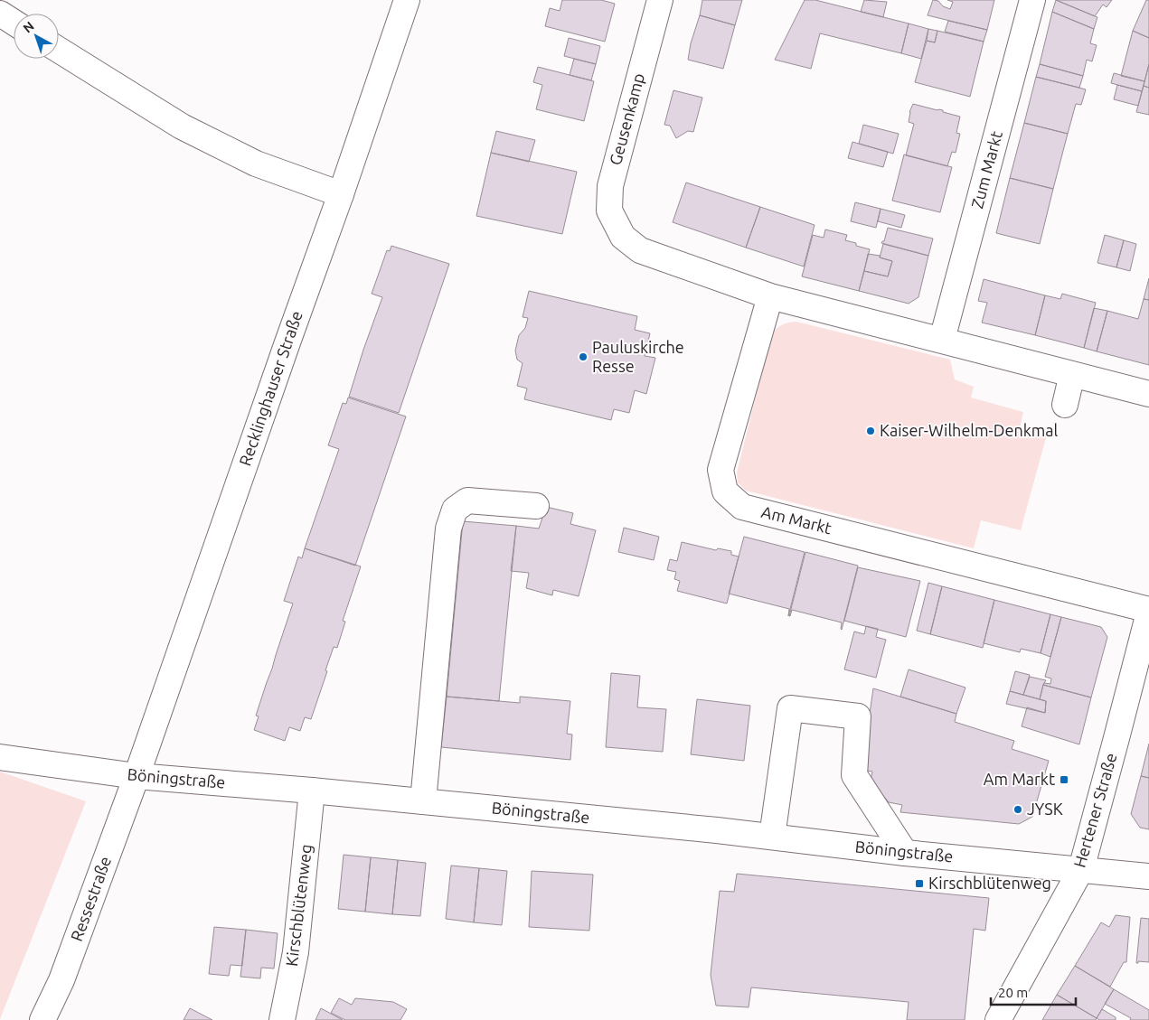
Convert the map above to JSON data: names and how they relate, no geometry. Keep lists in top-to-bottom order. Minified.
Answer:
{"streets":{"street":["Geusenkamp","Zum Markt","Recklinghauser Straße","Am Markt","Böningstraße","Hertener Straße","Ressestraße","Kirschblütenweg"]},"crossings":[["Geusenkamp","Am Markt"],["Recklinghauser Straße","Böningstraße"],["Recklinghauser Straße","Ressestraße"],["Am Markt","Hertener Straße"],["Böningstraße","Hertener Straße"],["Böningstraße","Ressestraße"],["Böningstraße","Kirschblütenweg"]],"places":{"other":["Pauluskirche Resse","Kaiser-Wilhelm-Denkmal","JYSK"],"transit":["Am Markt","Kirschblütenweg"]},"scale_bar":"20 m","north":"top left"}
